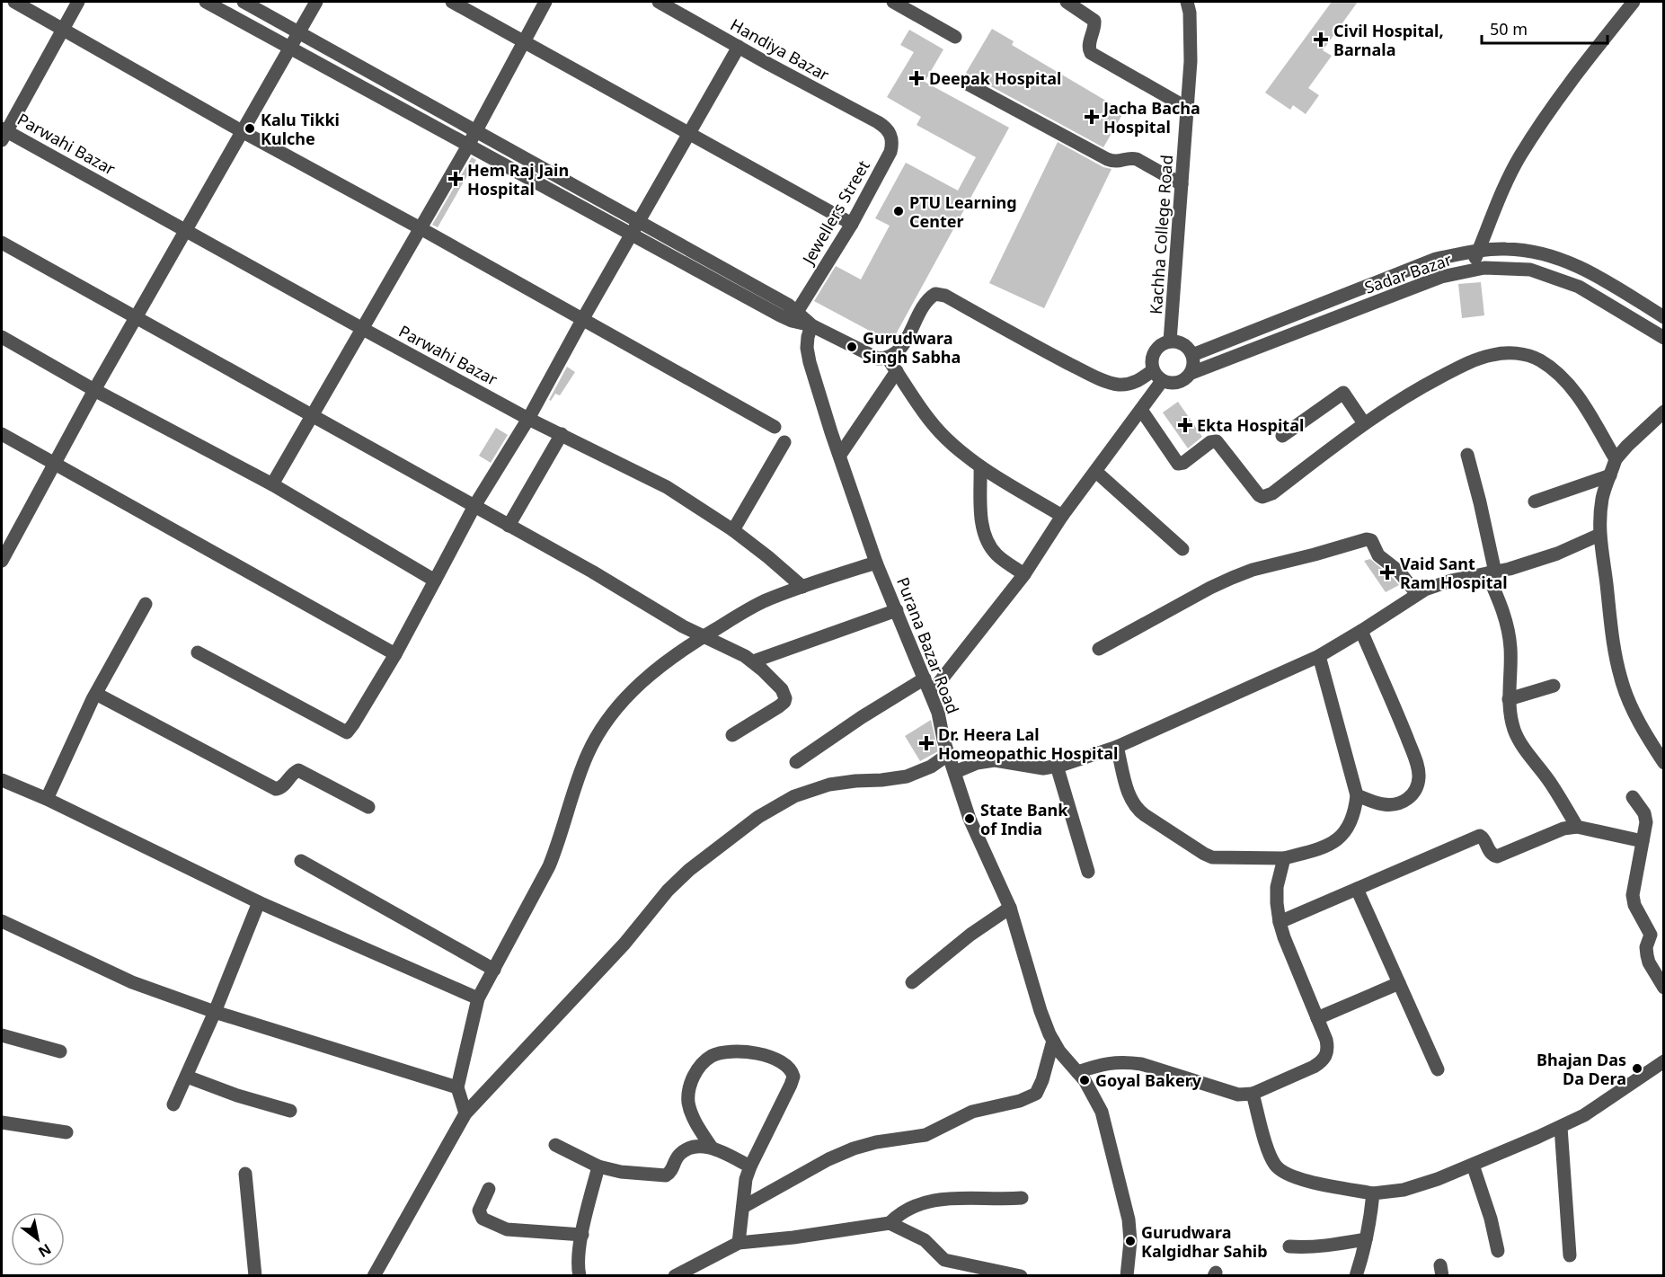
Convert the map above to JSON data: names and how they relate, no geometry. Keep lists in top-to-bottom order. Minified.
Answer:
{"streets":{"street":["Handiya Bazar","Parwahi Bazar","Jewellers Street","Kachha College Road","Sadar Bazar","Purana Bazar Road"]},"crossings":[["Handiya Bazar","Jewellers Street"],["Kachha College Road","Sadar Bazar"]],"places":{"health":["Civil Hospital, Barnala","Deepak Hospital","Jacha Bacha Hospital","Hem Raj Jain Hospital","Ekta Hospital","Vaid Sant Ram Hospital","Dr. Heera Lal Homeopathic Hospital"],"other":["Kalu Tikki Kulche","PTU Learning Center","Gurudwara Singh Sabha","State Bank of India","Bhajan Das Da Dera","Goyal Bakery","Gurudwara Kalgidhar Sahib"]},"scale_bar":"50 m","north":"bottom right"}
